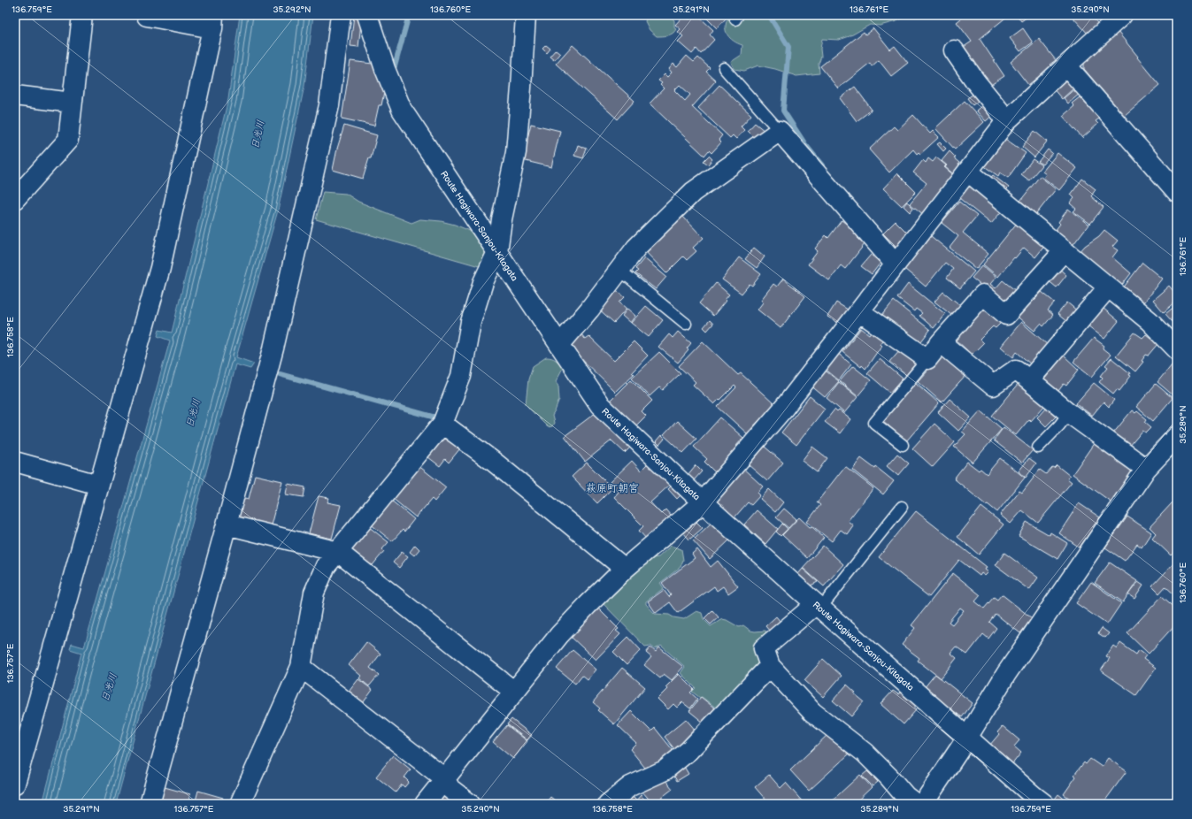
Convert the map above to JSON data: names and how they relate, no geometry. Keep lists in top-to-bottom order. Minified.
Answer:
{"streets":{"street":["Route Hagiwara-Sanjou-Kitagata"]},"districts":["萩原町朝宮"],"water":["日光川"],"coordinates":["136.759°E","35.292°N","136.760°E","35.291°N","136.761°E","35.290°N","136.758°E","35.289°N","136.757°E"]}
